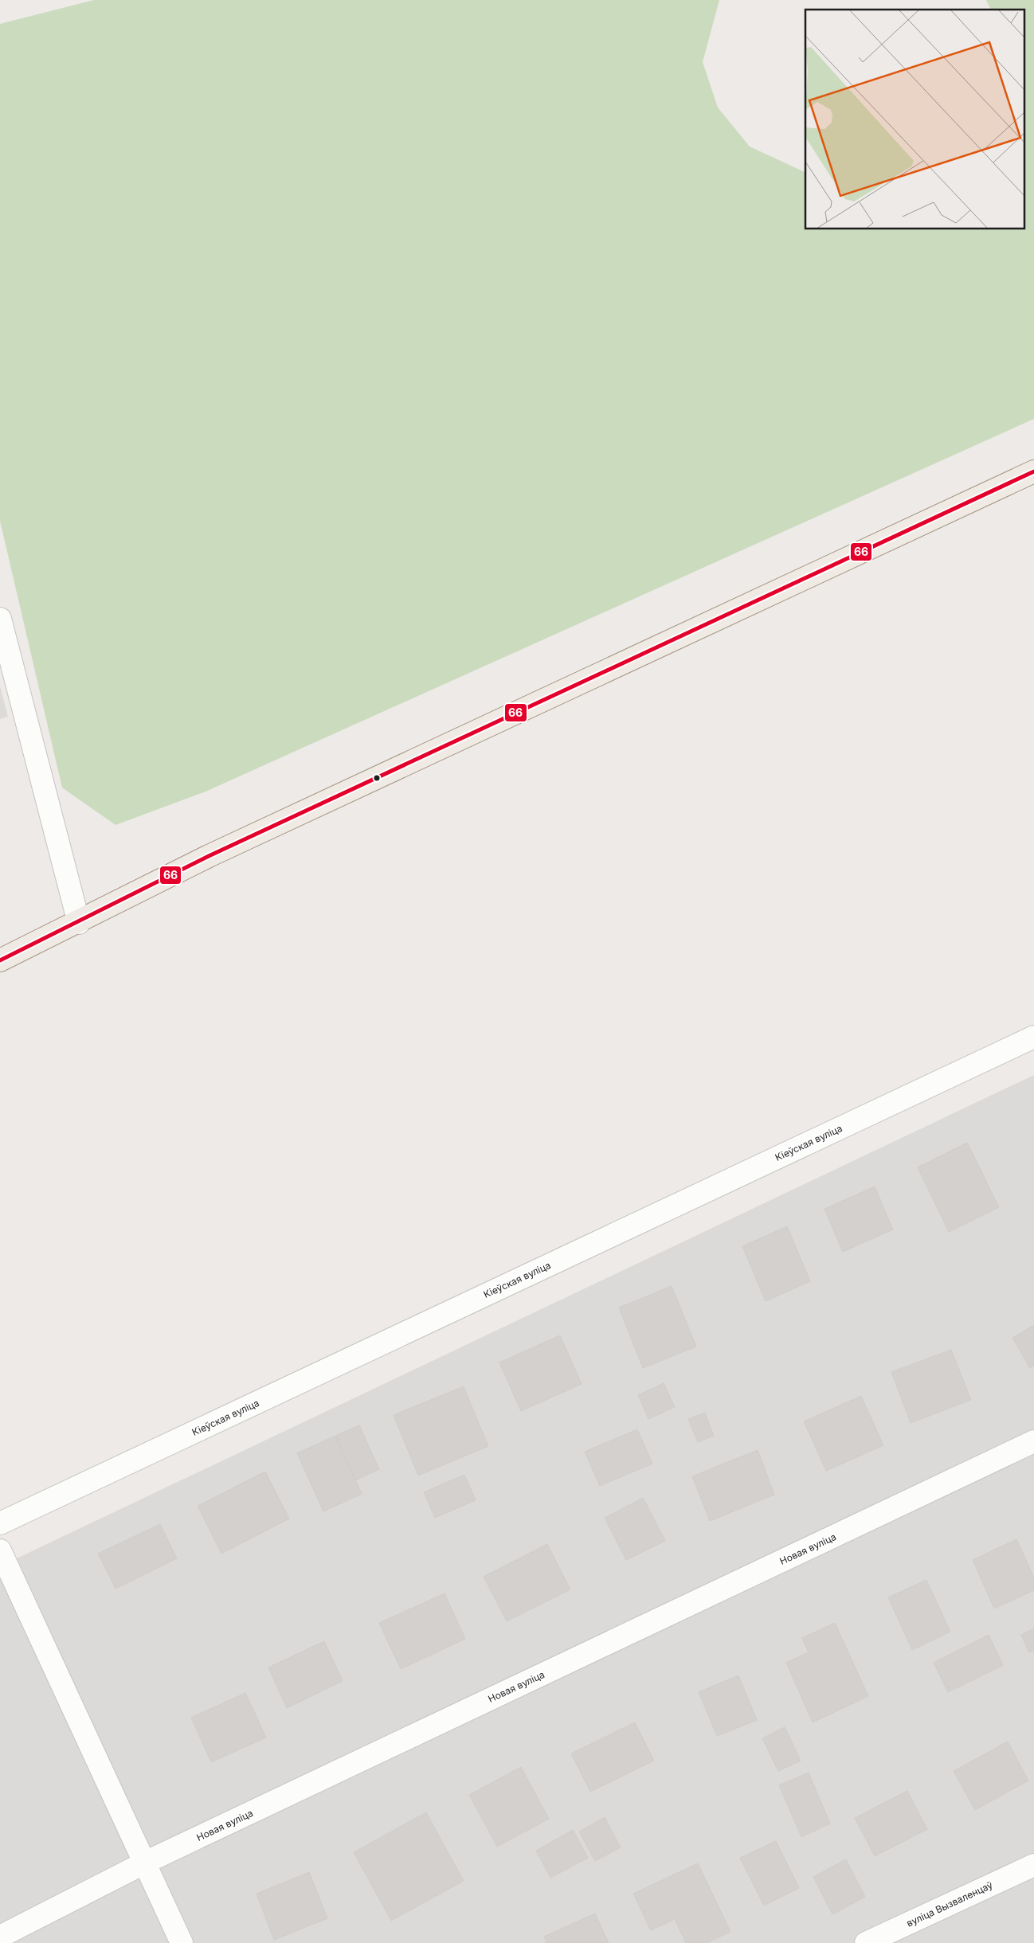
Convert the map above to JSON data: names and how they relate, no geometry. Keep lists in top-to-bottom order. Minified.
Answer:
{"streets":{"street":["Кіеўская вуліца","Новая вуліца","вуліца Вызваленцаў"]},"lines":["transit line 66"]}
